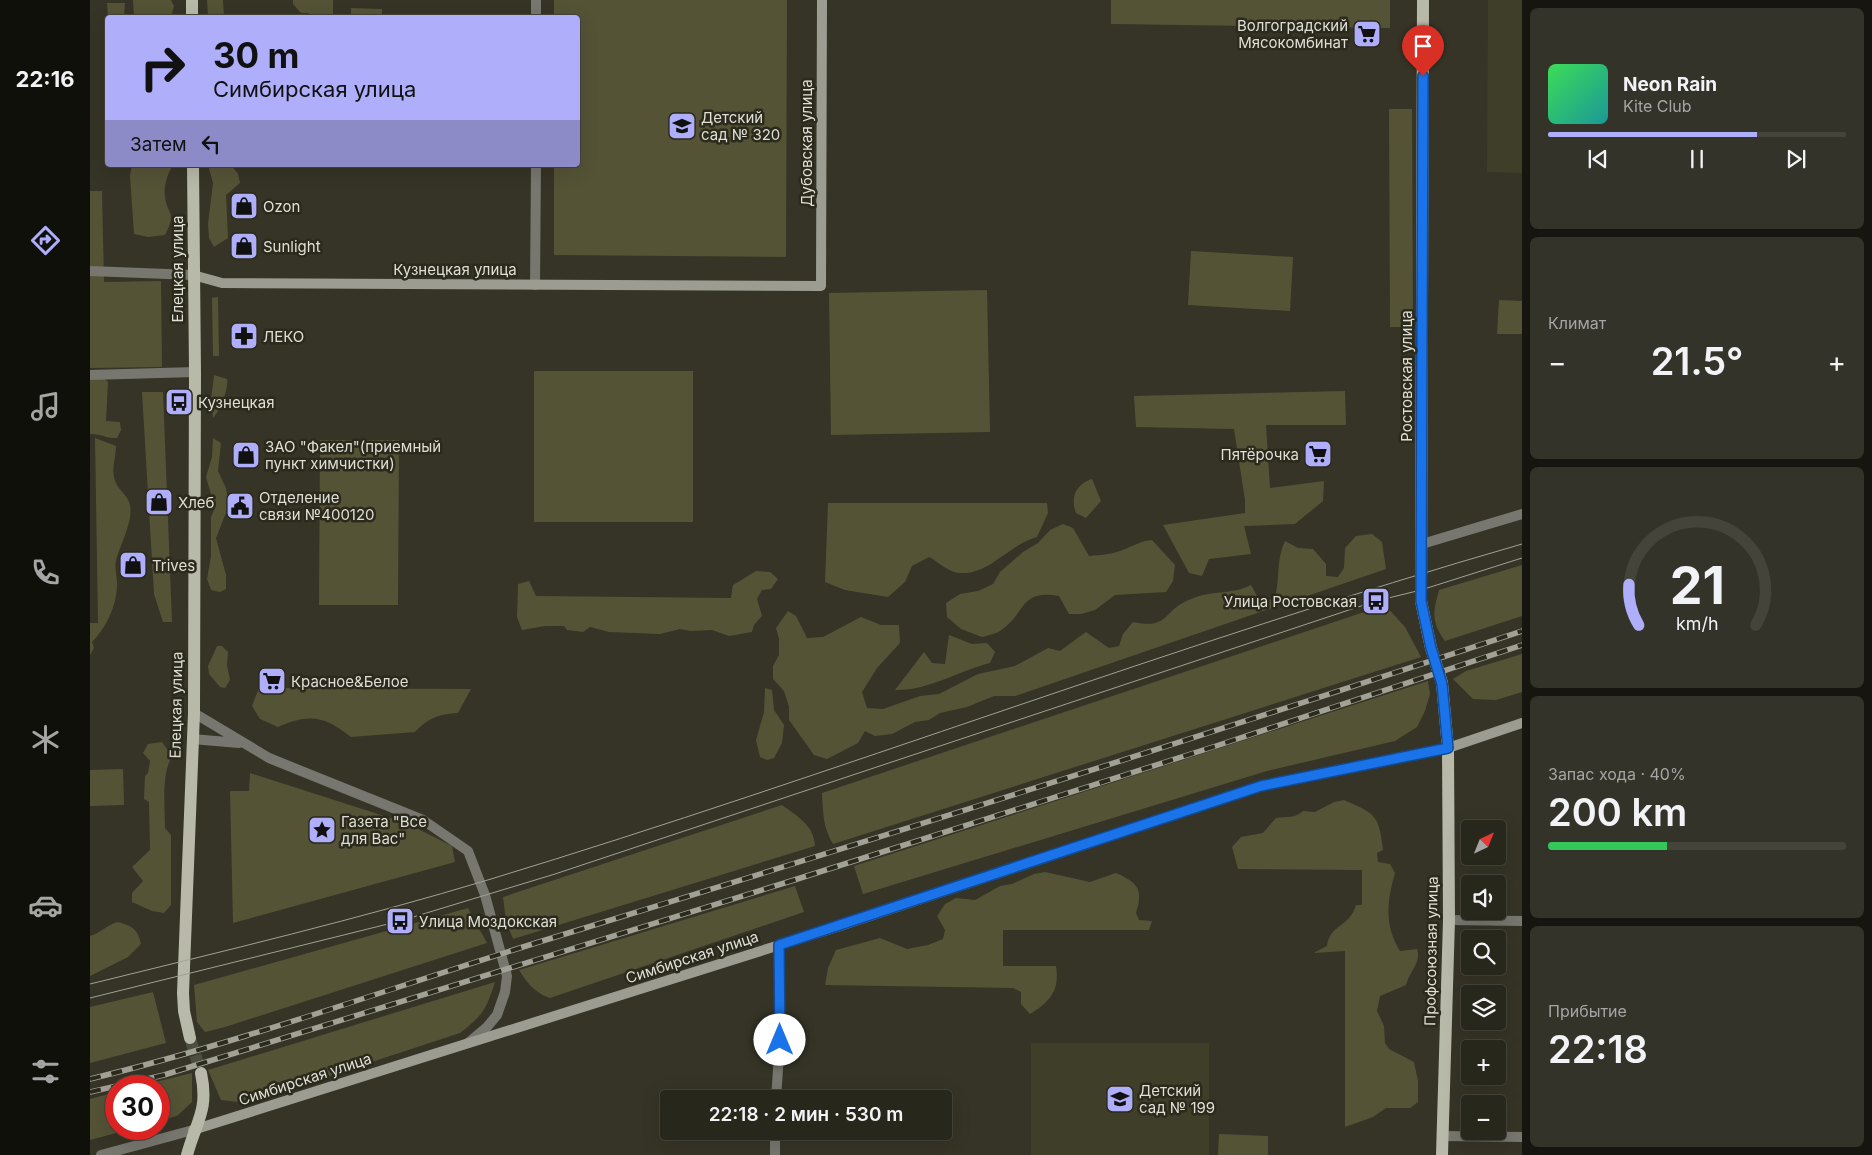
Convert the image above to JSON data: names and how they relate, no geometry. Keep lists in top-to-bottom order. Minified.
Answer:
{"streets":{"main road":["Дубовская улица","Елецкая улица","Кузнецкая улица","Ростовская улица","Профсоюзная улица","Симбирская улица"]},"crossings":[["Дубовская улица","Кузнецкая улица"],["Елецкая улица","Кузнецкая улица"],["Ростовская улица","Профсоюзная улица"],["Ростовская улица","Симбирская улица"],["Профсоюзная улица","Симбирская улица"]],"places":{"supermarket":["Волгоградский Мясокомбинат","Пятёрочка","Красное&Белое"],"school or university":["Детский сад № 320","Детский сад № 199"],"shop":["Ozon","Sunlight","ЗАО \"Факел\"(приемный пункт химчистки)","Хлеб","Trives"],"pharmacy":["ЛЕКО"],"bus stop":["Кузнецкая","Улица Ростовская","Улица Моздокская"],"public building":["Отделение связи №400120"],"place":["Газета \"Все для Вас\""]},"north":"top right","page":{"tabs":"22:16","turn":["30 m","Симбирская улица"],"song":["Neon Rain","Kite Club"],"then":"Затем","tile":["Климат",["Запас хода · 40%","200 km"],["Прибытие","22:18"]],"heat":["−","21.5°","+"],"map_buttons":["+","−"],"limit":"30","trip":"22:18 · 2 мин · 530 m","gauge":["21","km/h"]}}
